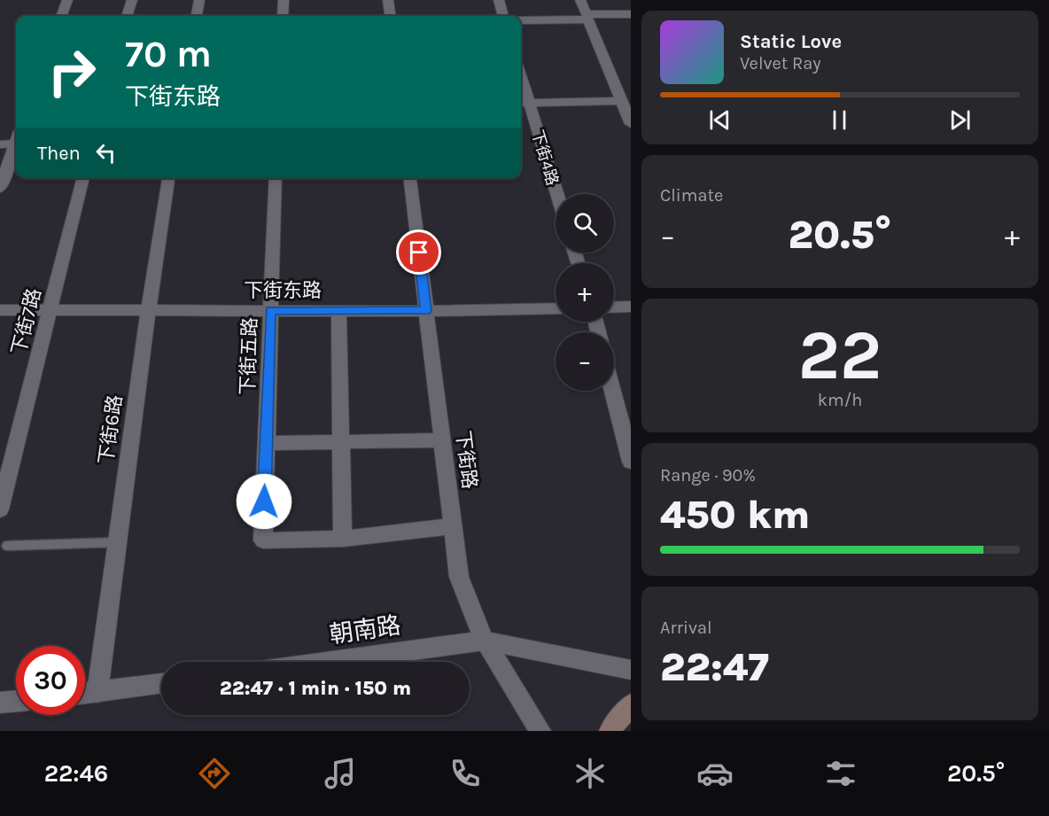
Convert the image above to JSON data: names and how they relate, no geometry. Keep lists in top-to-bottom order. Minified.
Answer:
{"streets":{"street":["下街4路","下街东路","下街7路","下街五路","下街6路","下街路","朝南路"]},"crossings":[["下街东路","下街7路"],["下街东路","下街五路"],["下街东路","下街6路"],["下街东路","下街路"],["下街路","朝南路"]],"page":{"turn":["70 m","下街东路"],"song":["Static Love","Velvet Ray"],"then":"Then","tile":["Climate",["22","km/h"],["Range · 90%","450 km"],["Arrival","22:47"]],"map_buttons":["+","−"],"heat":["−","20.5°","+"],"limit":"30","trip":"22:47 · 1 min · 150 m","tabs":["22:46","20.5°"]}}
